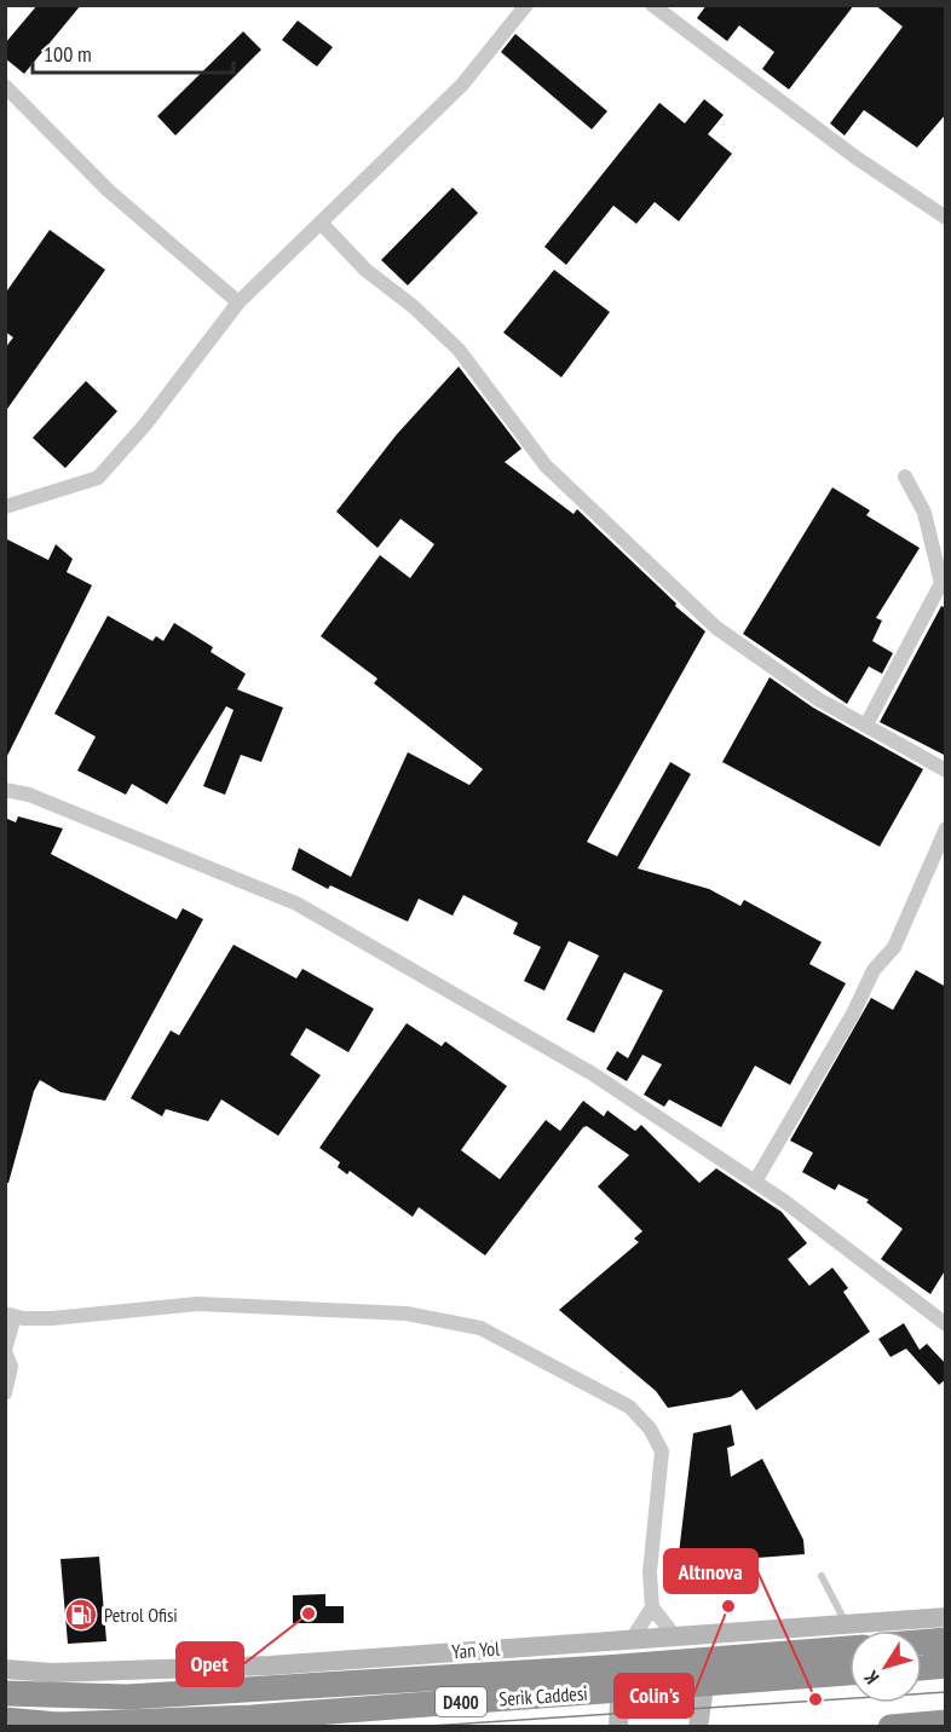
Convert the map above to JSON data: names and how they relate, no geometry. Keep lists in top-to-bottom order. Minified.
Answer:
{"streets":{"highway":["Serik Caddesi","D400"],"street":["Yan Yol"]},"places":{"other":["Colin's","Opet","Altınova"],"fuel station":["Petrol Ofisi"]},"scale_bar":"100 m","north":"bottom left"}
